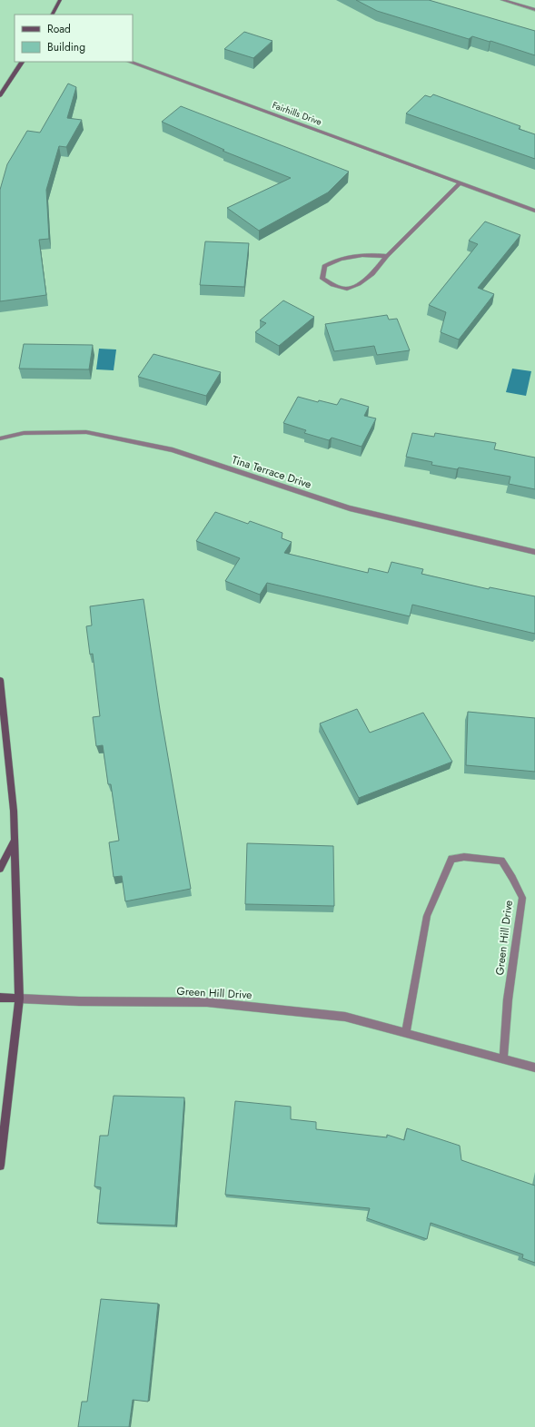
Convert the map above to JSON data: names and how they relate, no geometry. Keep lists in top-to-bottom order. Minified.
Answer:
{"streets":{"street":["Fairhills Drive","Tina Terrace Drive","Green Hill Drive"]},"legend":["Road","Building"]}
